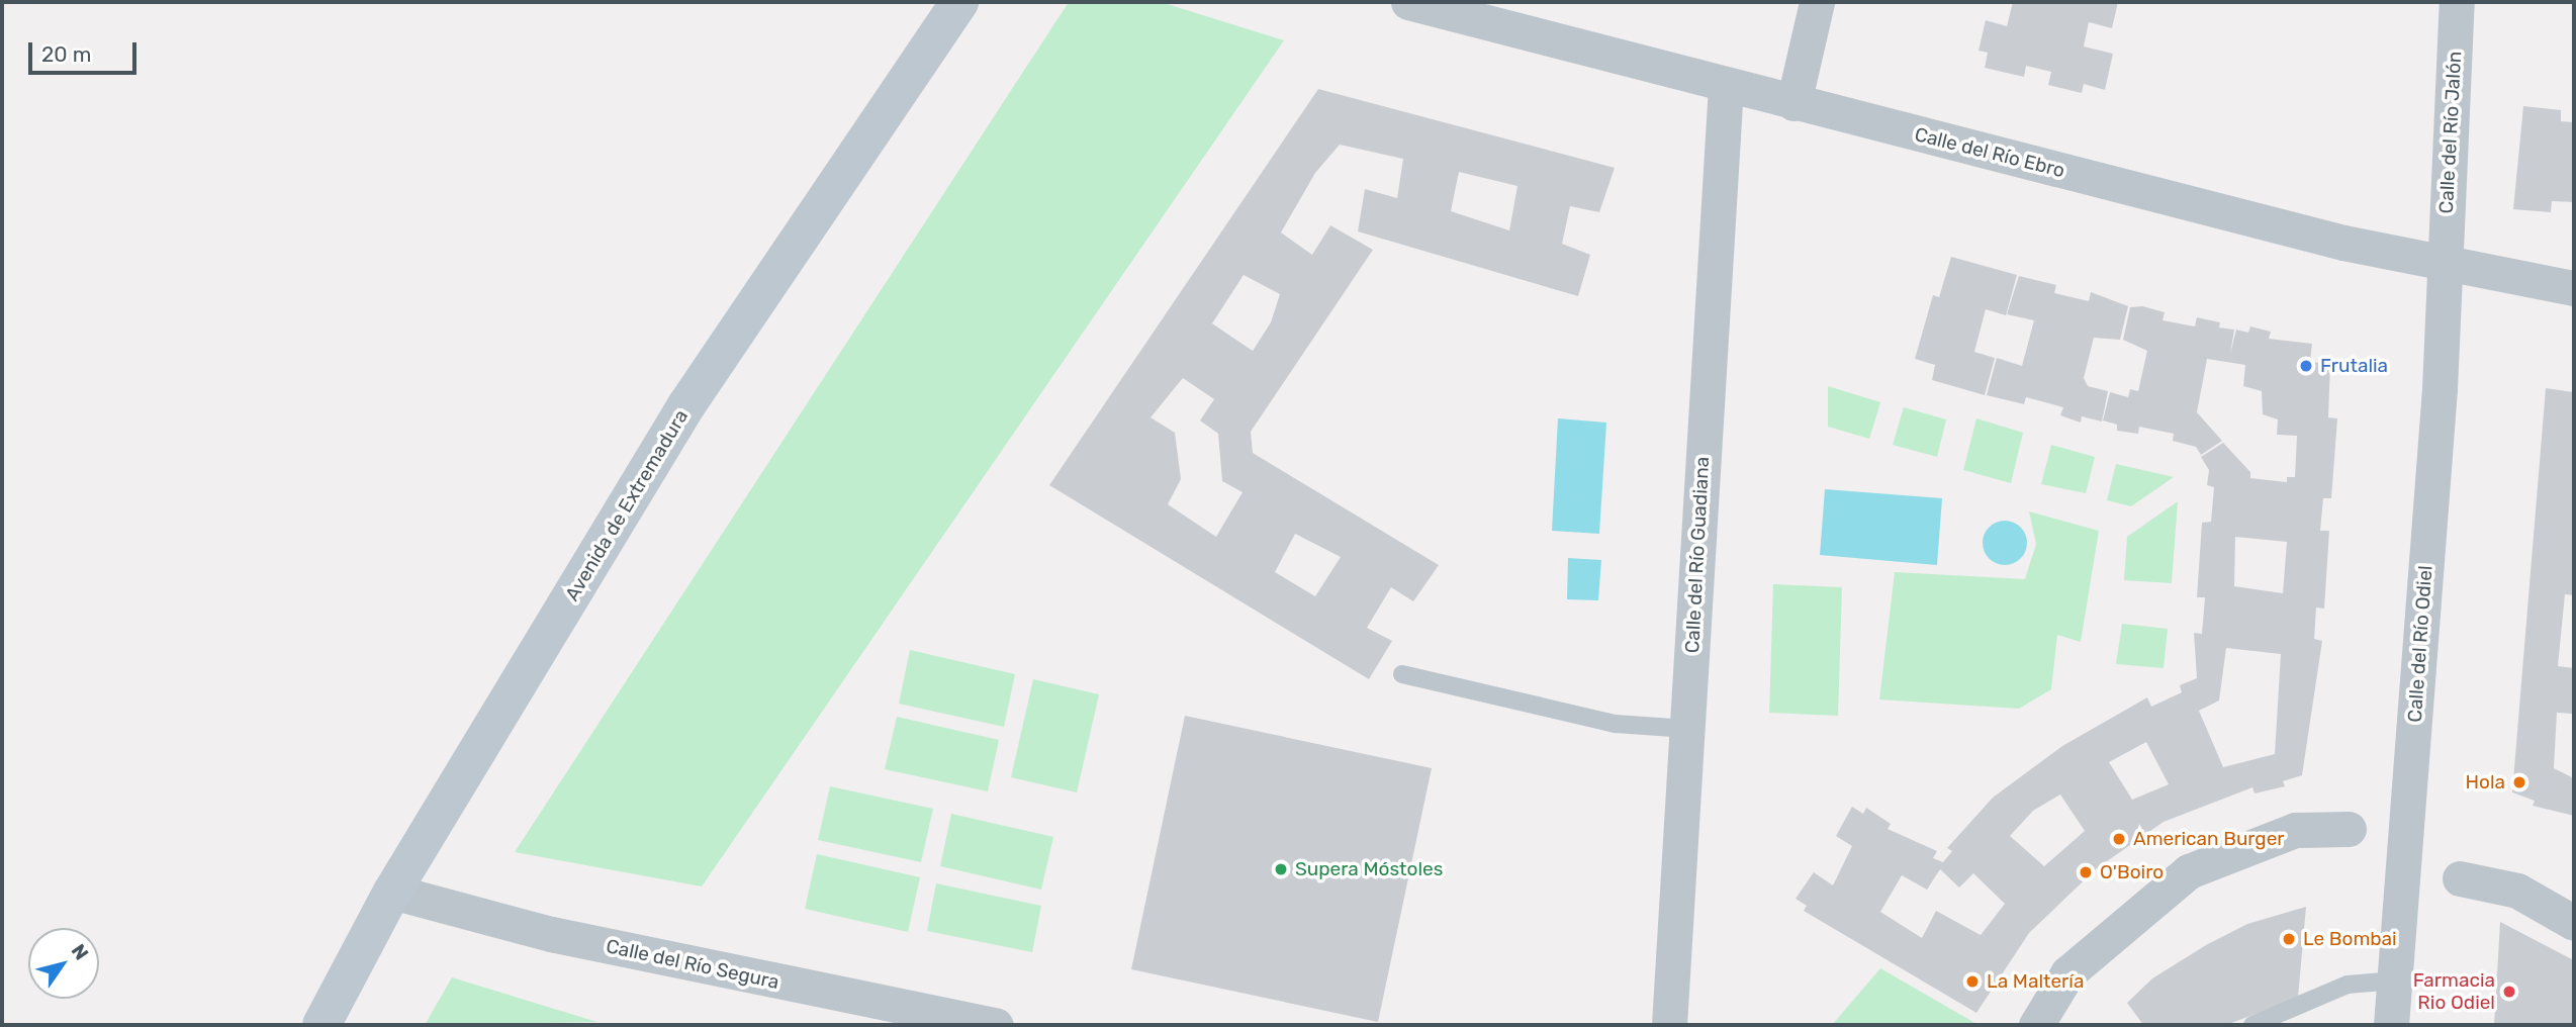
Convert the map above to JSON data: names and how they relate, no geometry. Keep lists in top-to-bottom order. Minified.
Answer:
{"streets":{"street":["Calle del Río Jalón","Calle del Río Ebro","Avenida de Extremadura","Calle del Río Guadiana","Calle del Río Odiel","Calle del Río Segura"]},"crossings":[["Calle del Río Jalón","Calle del Río Ebro"],["Calle del Río Jalón","Calle del Río Odiel"],["Calle del Río Ebro","Calle del Río Guadiana"],["Calle del Río Ebro","Calle del Río Odiel"],["Avenida de Extremadura","Calle del Río Segura"]],"places":["Frutalia","Hola","American Burger","Supera Móstoles","O'Boiro","Le Bombai","La Maltería","Farmacia Rio Odiel"],"scale_bar":"20 m","north":"top right"}
